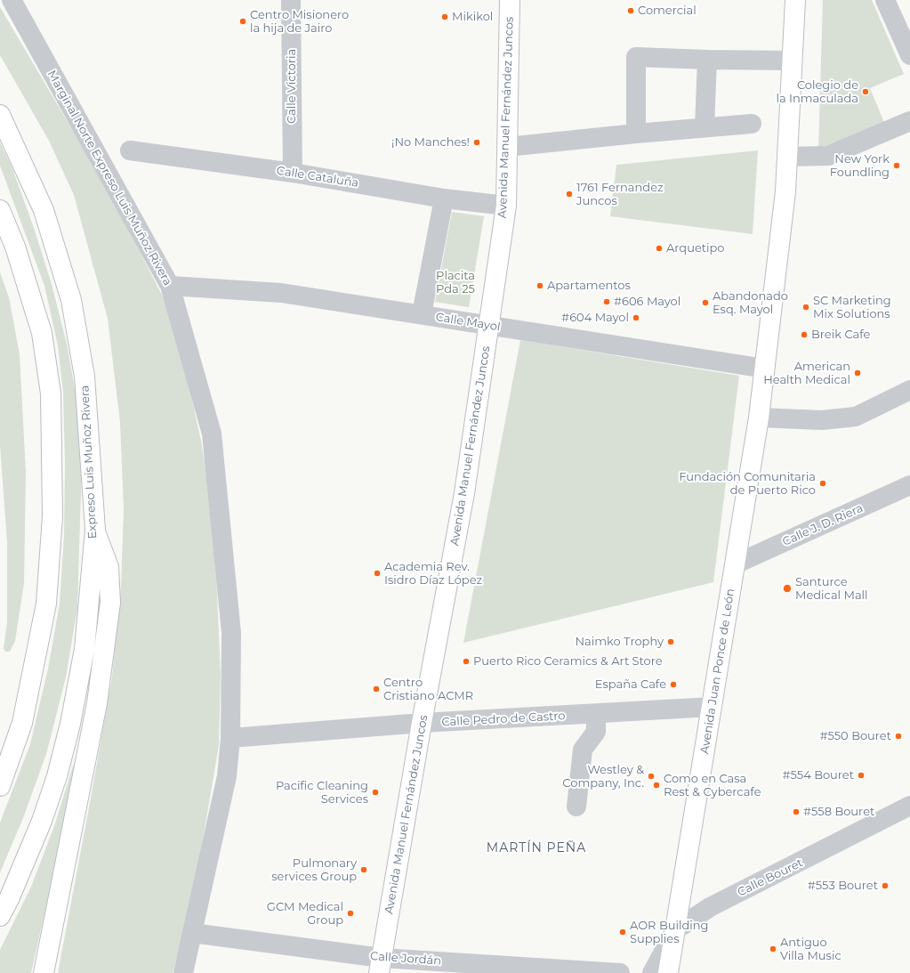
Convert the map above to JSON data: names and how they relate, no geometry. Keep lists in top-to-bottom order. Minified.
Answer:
{"streets":{"main road":["Avenida Manuel Fernández Juncos","Expreso Luis Muñoz Rivera","Avenida Juan Ponce de León"],"street":["Calle Victoria","Calle Cataluña","Marginal Norte Expreso Luis Muñoz Rivera","Calle Mayol","Calle J. D. Riera","Calle Pedro de Castro","Calle Bouret","Calle Jordán"]},"crossings":[["Calle Victoria","Calle Cataluña"],["Avenida Manuel Fernández Juncos","Calle Cataluña"],["Avenida Manuel Fernández Juncos","Calle Mayol"],["Avenida Manuel Fernández Juncos","Calle Pedro de Castro"],["Avenida Manuel Fernández Juncos","Calle Jordán"],["Marginal Norte Expreso Luis Muñoz Rivera","Calle Mayol"],["Marginal Norte Expreso Luis Muñoz Rivera","Calle Pedro de Castro"],["Marginal Norte Expreso Luis Muñoz Rivera","Calle Jordán"],["Calle Mayol","Avenida Juan Ponce de León"],["Calle J. D. Riera","Avenida Juan Ponce de León"],["Avenida Juan Ponce de León","Calle Pedro de Castro"],["Avenida Juan Ponce de León","Calle Bouret"]],"districts":["MARTÍN PEÑA"],"parks":["Placita Pda 25"],"places":["Comercial","Mikikol","Centro Misionero la hija de Jairo","Colegio de la Inmaculada","¡No Manches!","New York Foundling","1761 Fernandez Juncos","Arquetipo","Apartamentos","#606 Mayol","Abandonado Esq. Mayol","SC Marketing Mix Solutions","#604 Mayol","Breik Cafe","American Health Medical","Fundación Comunitaria de Puerto Rico","Academia Rev. Isidro Díaz López","Santurce Medical Mall","Naimko Trophy","Puerto Rico Ceramics & Art Store","España Cafe","Centro Cristiano ACMR","#550 Bouret","#554 Bouret","Westley & Company, Inc.","Como en Casa Rest & Cybercafe","Pacific Cleaning Services","#558 Bouret","Pulmonary services Group","#553 Bouret","GCM Medical Group","AOR Building Supplies","Antiguo Villa Music"]}
